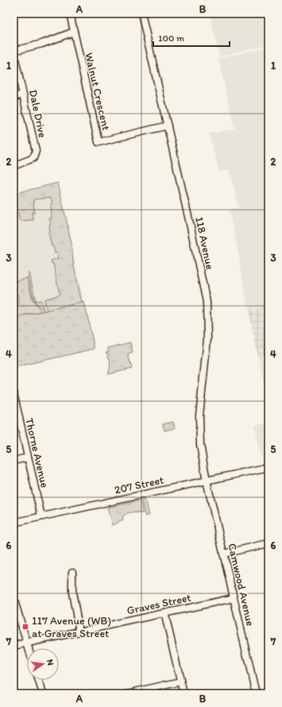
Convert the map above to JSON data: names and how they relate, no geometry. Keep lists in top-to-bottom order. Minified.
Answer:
{"streets":{"street":["Walnut Crescent","Dale Drive","118 Avenue","Thorne Avenue","207 Street","Camwood Avenue","Graves Street"]},"crossings":[["Walnut Crescent","118 Avenue"],["118 Avenue","207 Street"],["118 Avenue","Camwood Avenue"],["Thorne Avenue","207 Street"],["207 Street","Camwood Avenue"],["Camwood Avenue","Graves Street"]],"places":{"transit":["117 Avenue (WB) at Graves Street"]},"scale_bar":"100 m","north":"right","grid":{"columns":["A","B"],"rows":["1","2","3","4","5","6","7"]}}
